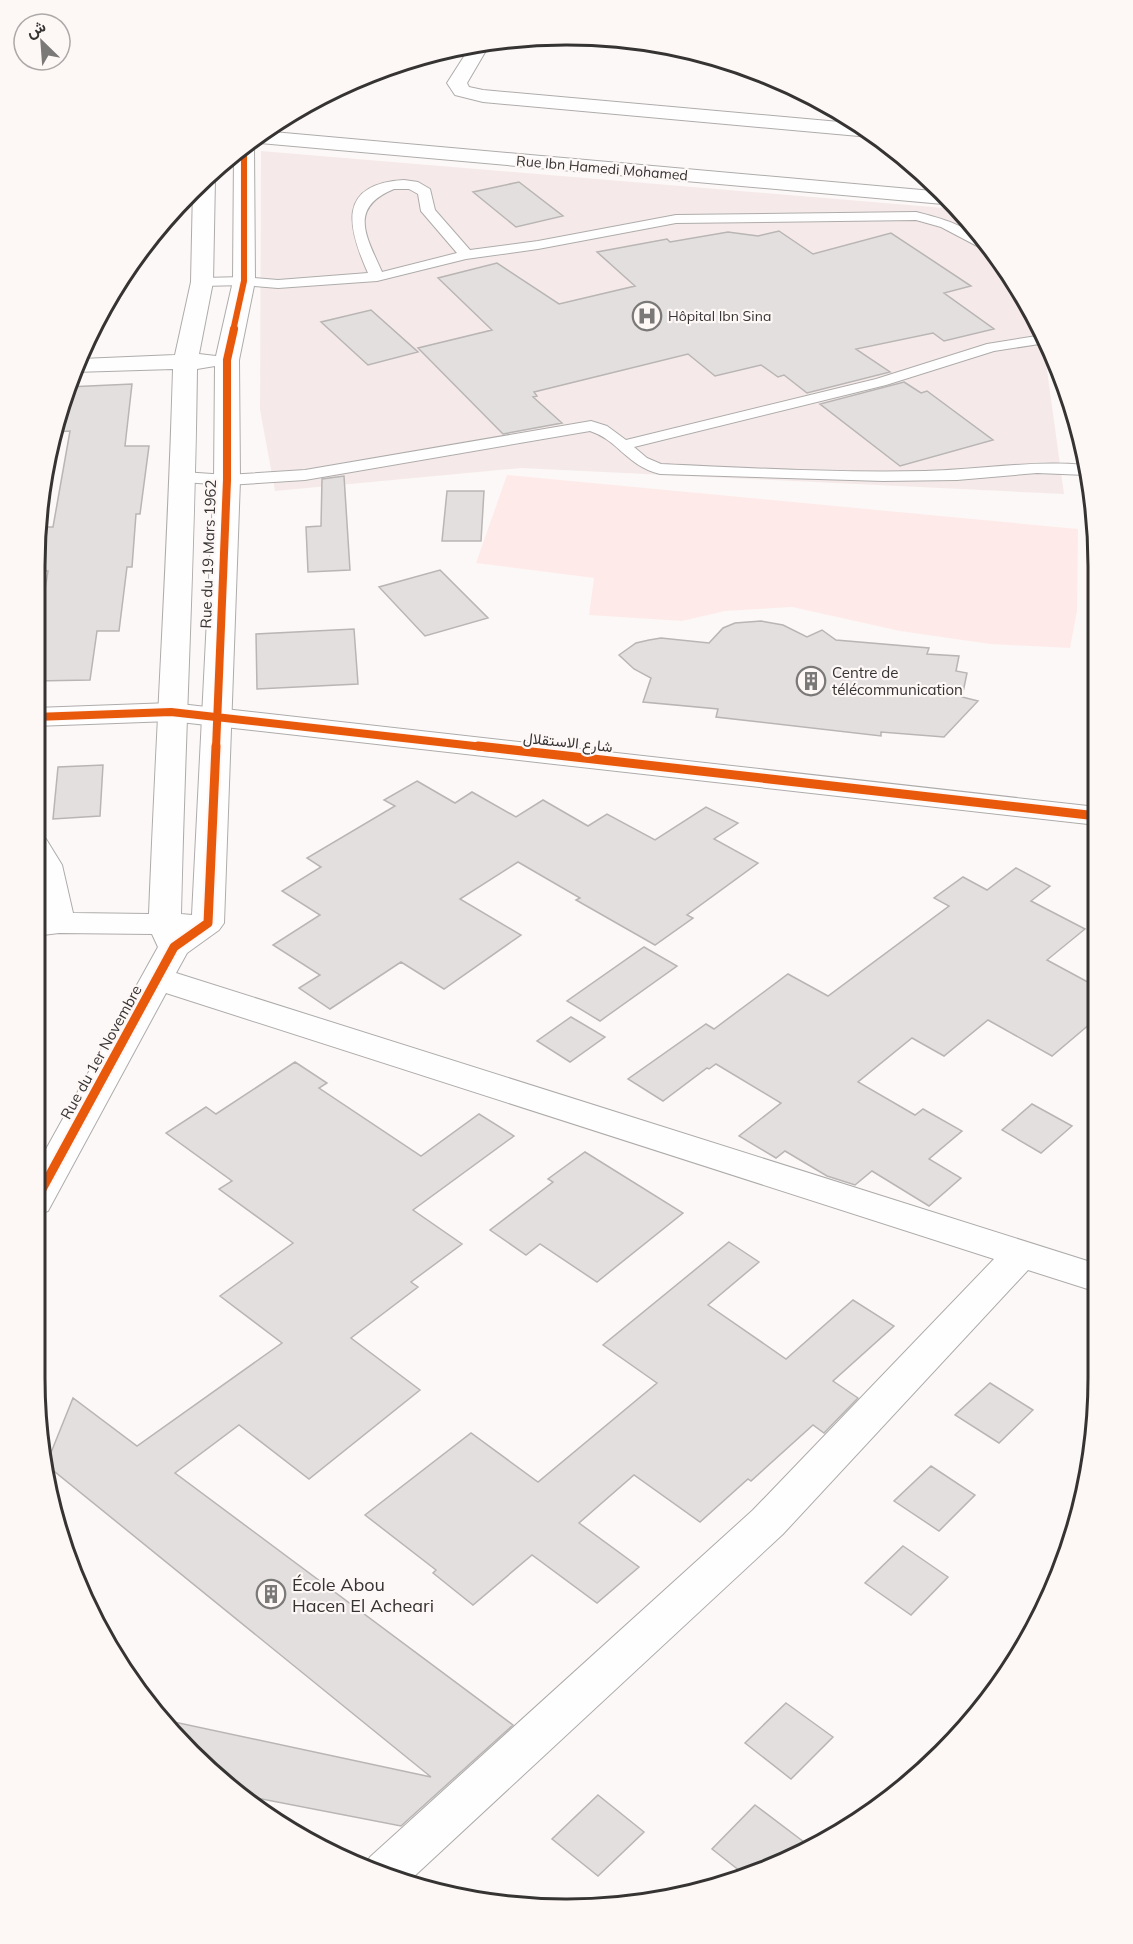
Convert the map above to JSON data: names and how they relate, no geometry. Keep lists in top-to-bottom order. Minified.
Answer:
{"streets":{"street":["Rue Ibn Hamedi Mohamed","Rue du 19 Mars 1962","شارع الاستقلال","Rue du 1er Novembre"]},"crossings":[["Rue du 19 Mars 1962","شارع الاستقلال"],["Rue du 19 Mars 1962","Rue du 1er Novembre"]],"places":{"hospital":["Hôpital Ibn Sina"],"building":["Centre de télécommunication","École Abou Hacen El Acheari"]},"north":"top left"}
